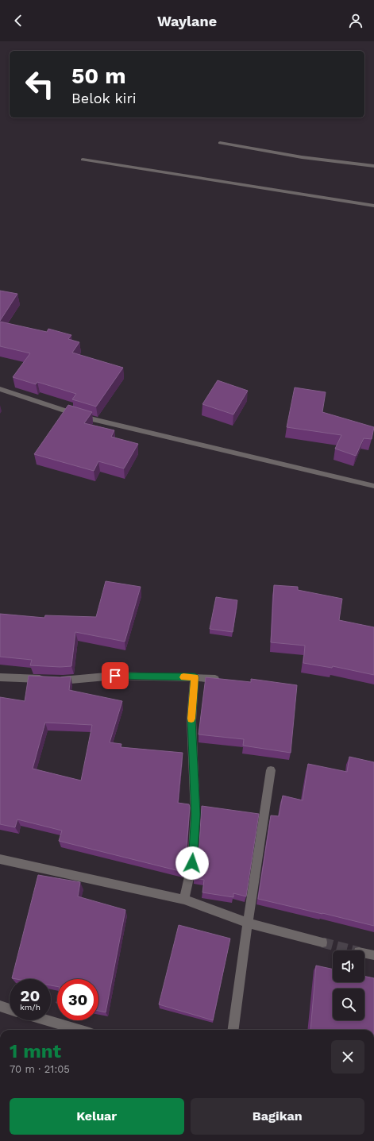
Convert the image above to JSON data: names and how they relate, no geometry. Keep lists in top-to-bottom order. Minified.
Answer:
{"page":{"header":"Waylane","turn":["50 m","Belok kiri"],"speed":"20 km/h","limit":"30","heading":["1 mnt","70 m · 21:05"],"buttons":["Keluar","Bagikan"]}}
